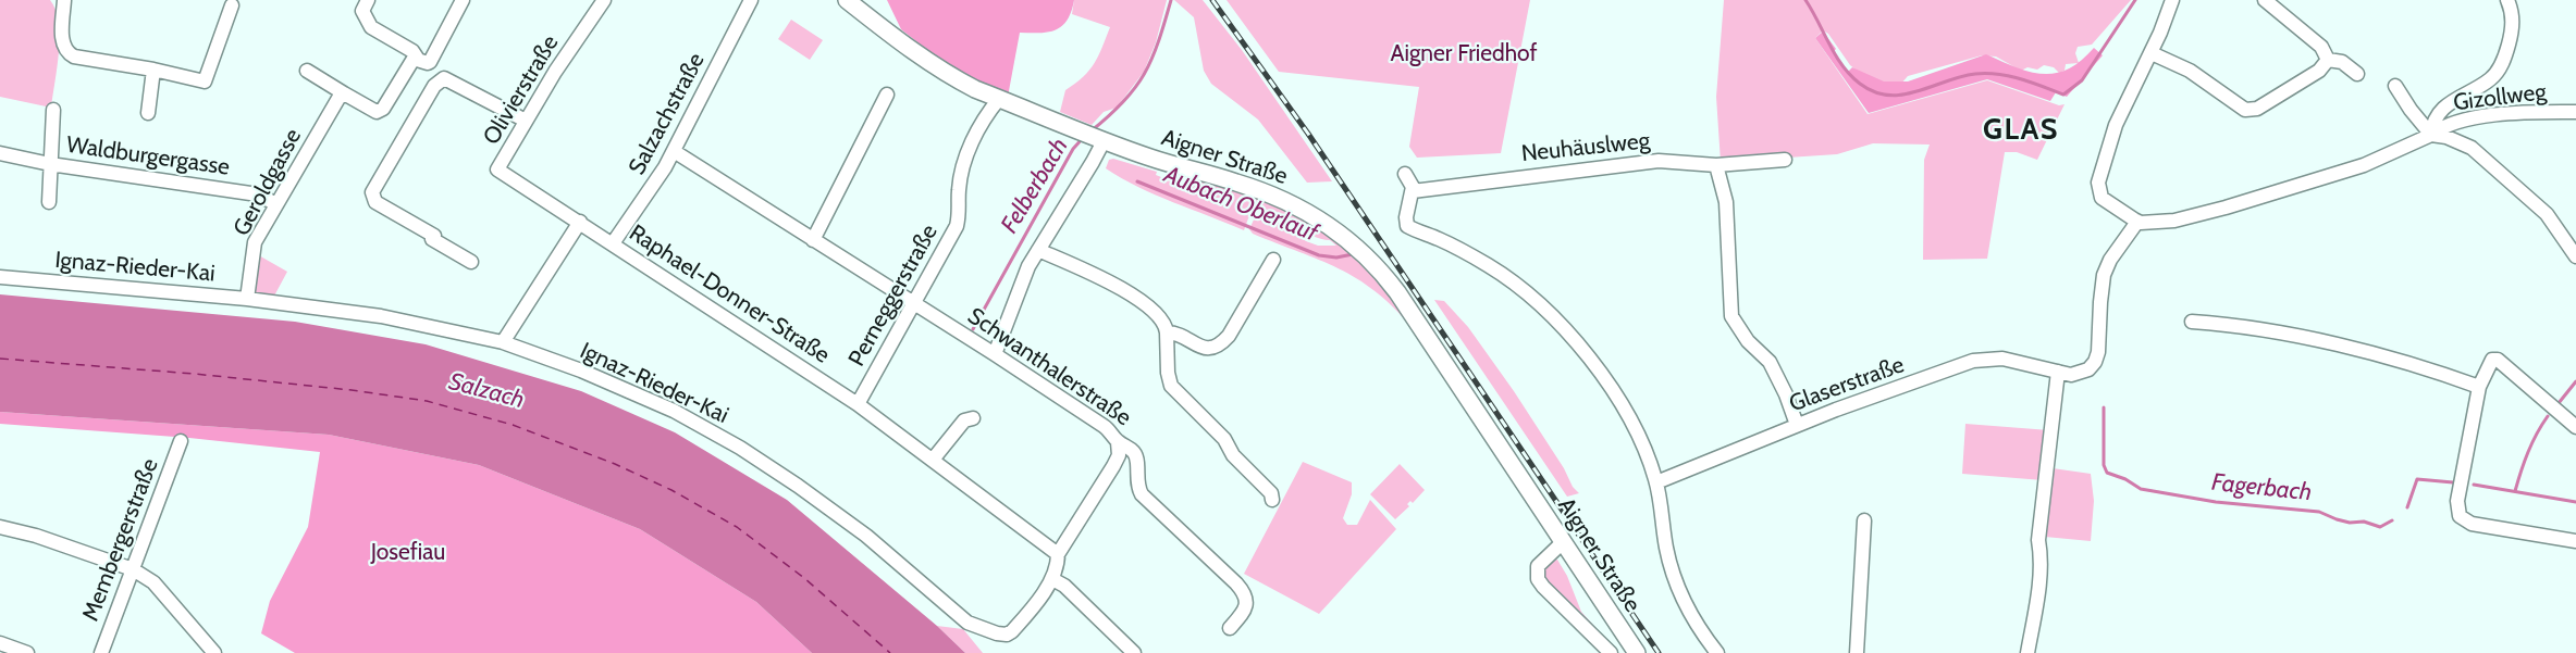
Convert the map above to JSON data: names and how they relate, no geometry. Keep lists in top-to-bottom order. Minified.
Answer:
{"streets":{"main road":["Aigner Straße"],"street":["Olivierstraße","Gizollweg","Salzachstraße","Neuhäuslweg","Waldburgergasse","Geroldgasse","Ignaz-Rieder-Kai","Raphael-Donner-Straße","Perneggerstraße","Schwanthalerstraße","Glaserstraße","Membergerstraße"]},"crossings":[["Olivierstraße","Raphael-Donner-Straße"],["Gizollweg","Glaserstraße"],["Salzachstraße","Raphael-Donner-Straße"],["Salzachstraße","Schwanthalerstraße"],["Waldburgergasse","Geroldgasse"],["Aigner Straße","Perneggerstraße"],["Geroldgasse","Ignaz-Rieder-Kai"],["Ignaz-Rieder-Kai","Raphael-Donner-Straße"],["Ignaz-Rieder-Kai","Schwanthalerstraße"],["Raphael-Donner-Straße","Perneggerstraße"],["Perneggerstraße","Schwanthalerstraße"]],"districts":["GLAS"],"water":["Felberbach","Aubach Oberlauf","Salzach","Fagerbach"],"parks":["Aigner Friedhof","Josefiau"]}
